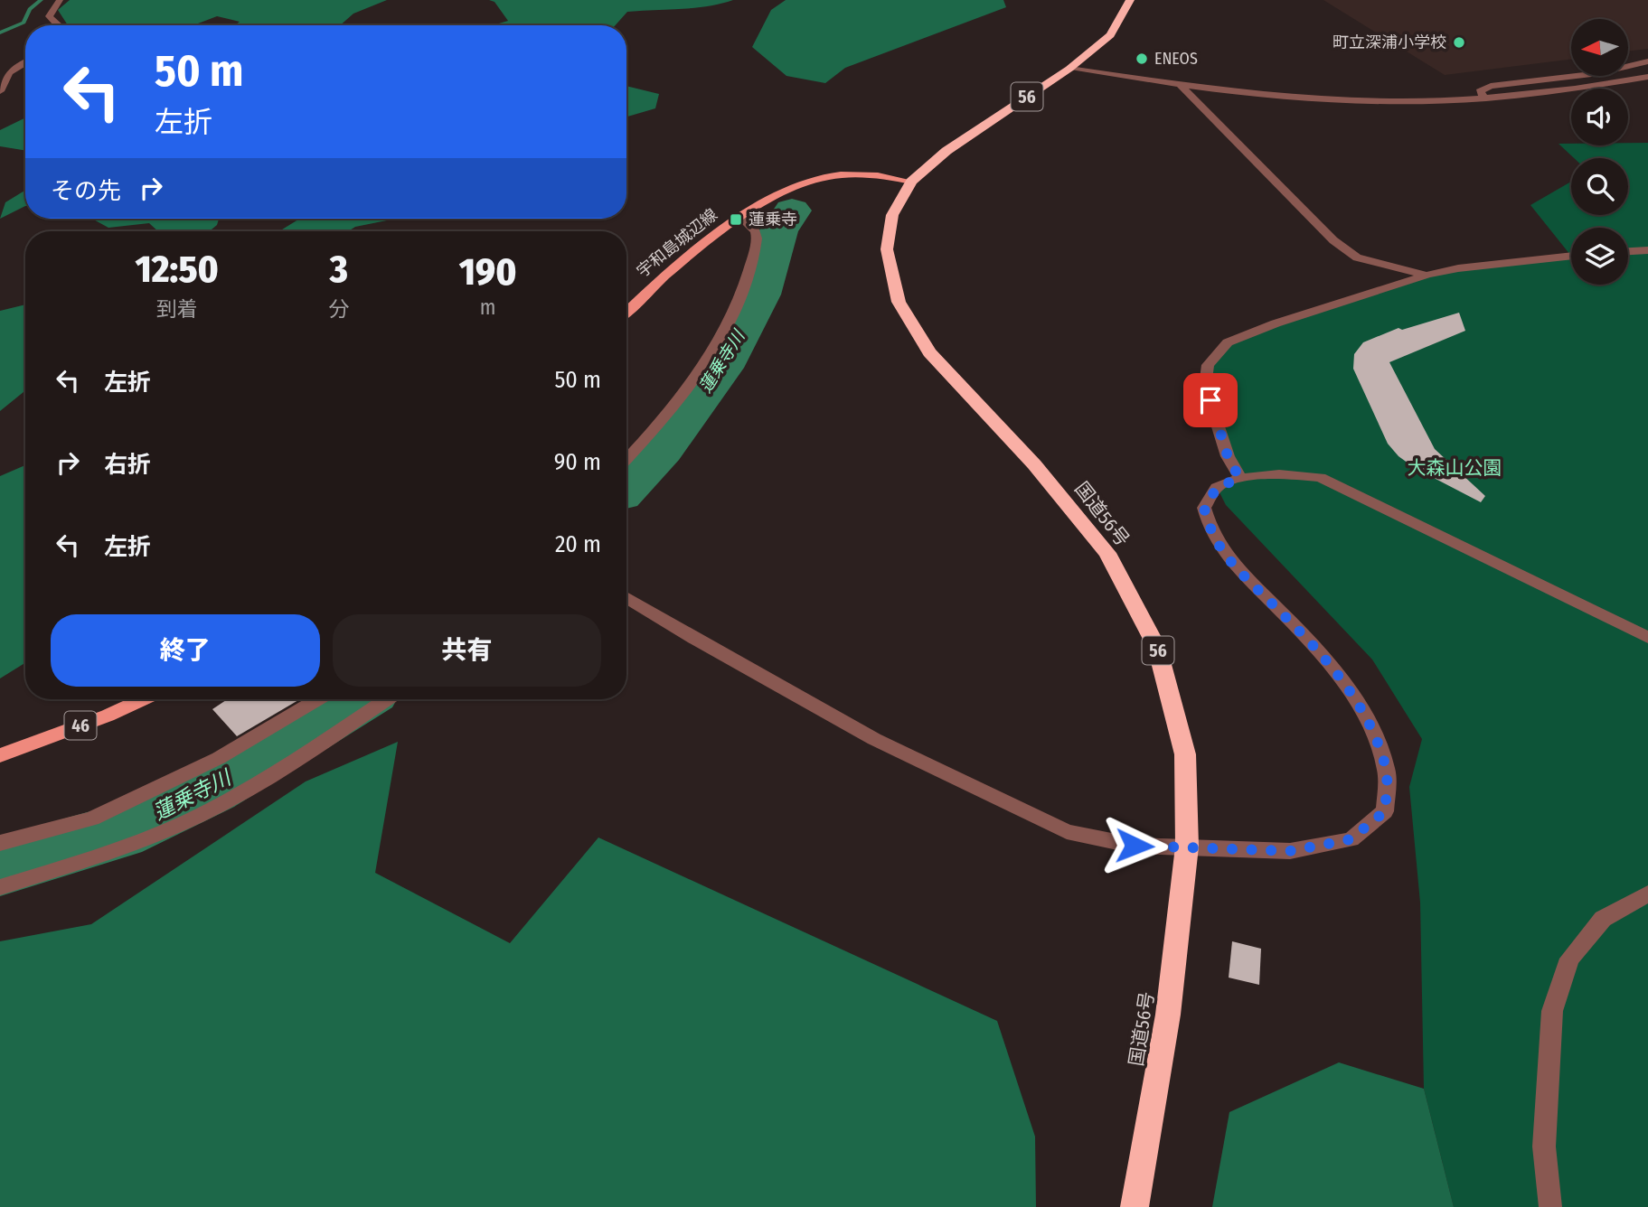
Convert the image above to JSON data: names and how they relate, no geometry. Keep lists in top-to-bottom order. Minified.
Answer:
{"streets":{"highway":["56","国道56号"],"main road":["宇和島城辺線","46"]},"crossings":[["宇和島城辺線","国道56号"]],"water":["蓮乗寺川"],"parks":["大森山公園"],"places":{"other":["町立深浦小学校","ENEOS"],"transit":["蓮乗寺"]},"north":"left","page":{"turn":["50 m","左折"],"then":"その先","eta":["12:50","到着","3","分","190","m"],"list":[{"name":"左折","value":"50 m"},{"name":"右折","value":"90 m"},{"name":"左折","value":"20 m"}],"buttons":["終了","共有"]}}
